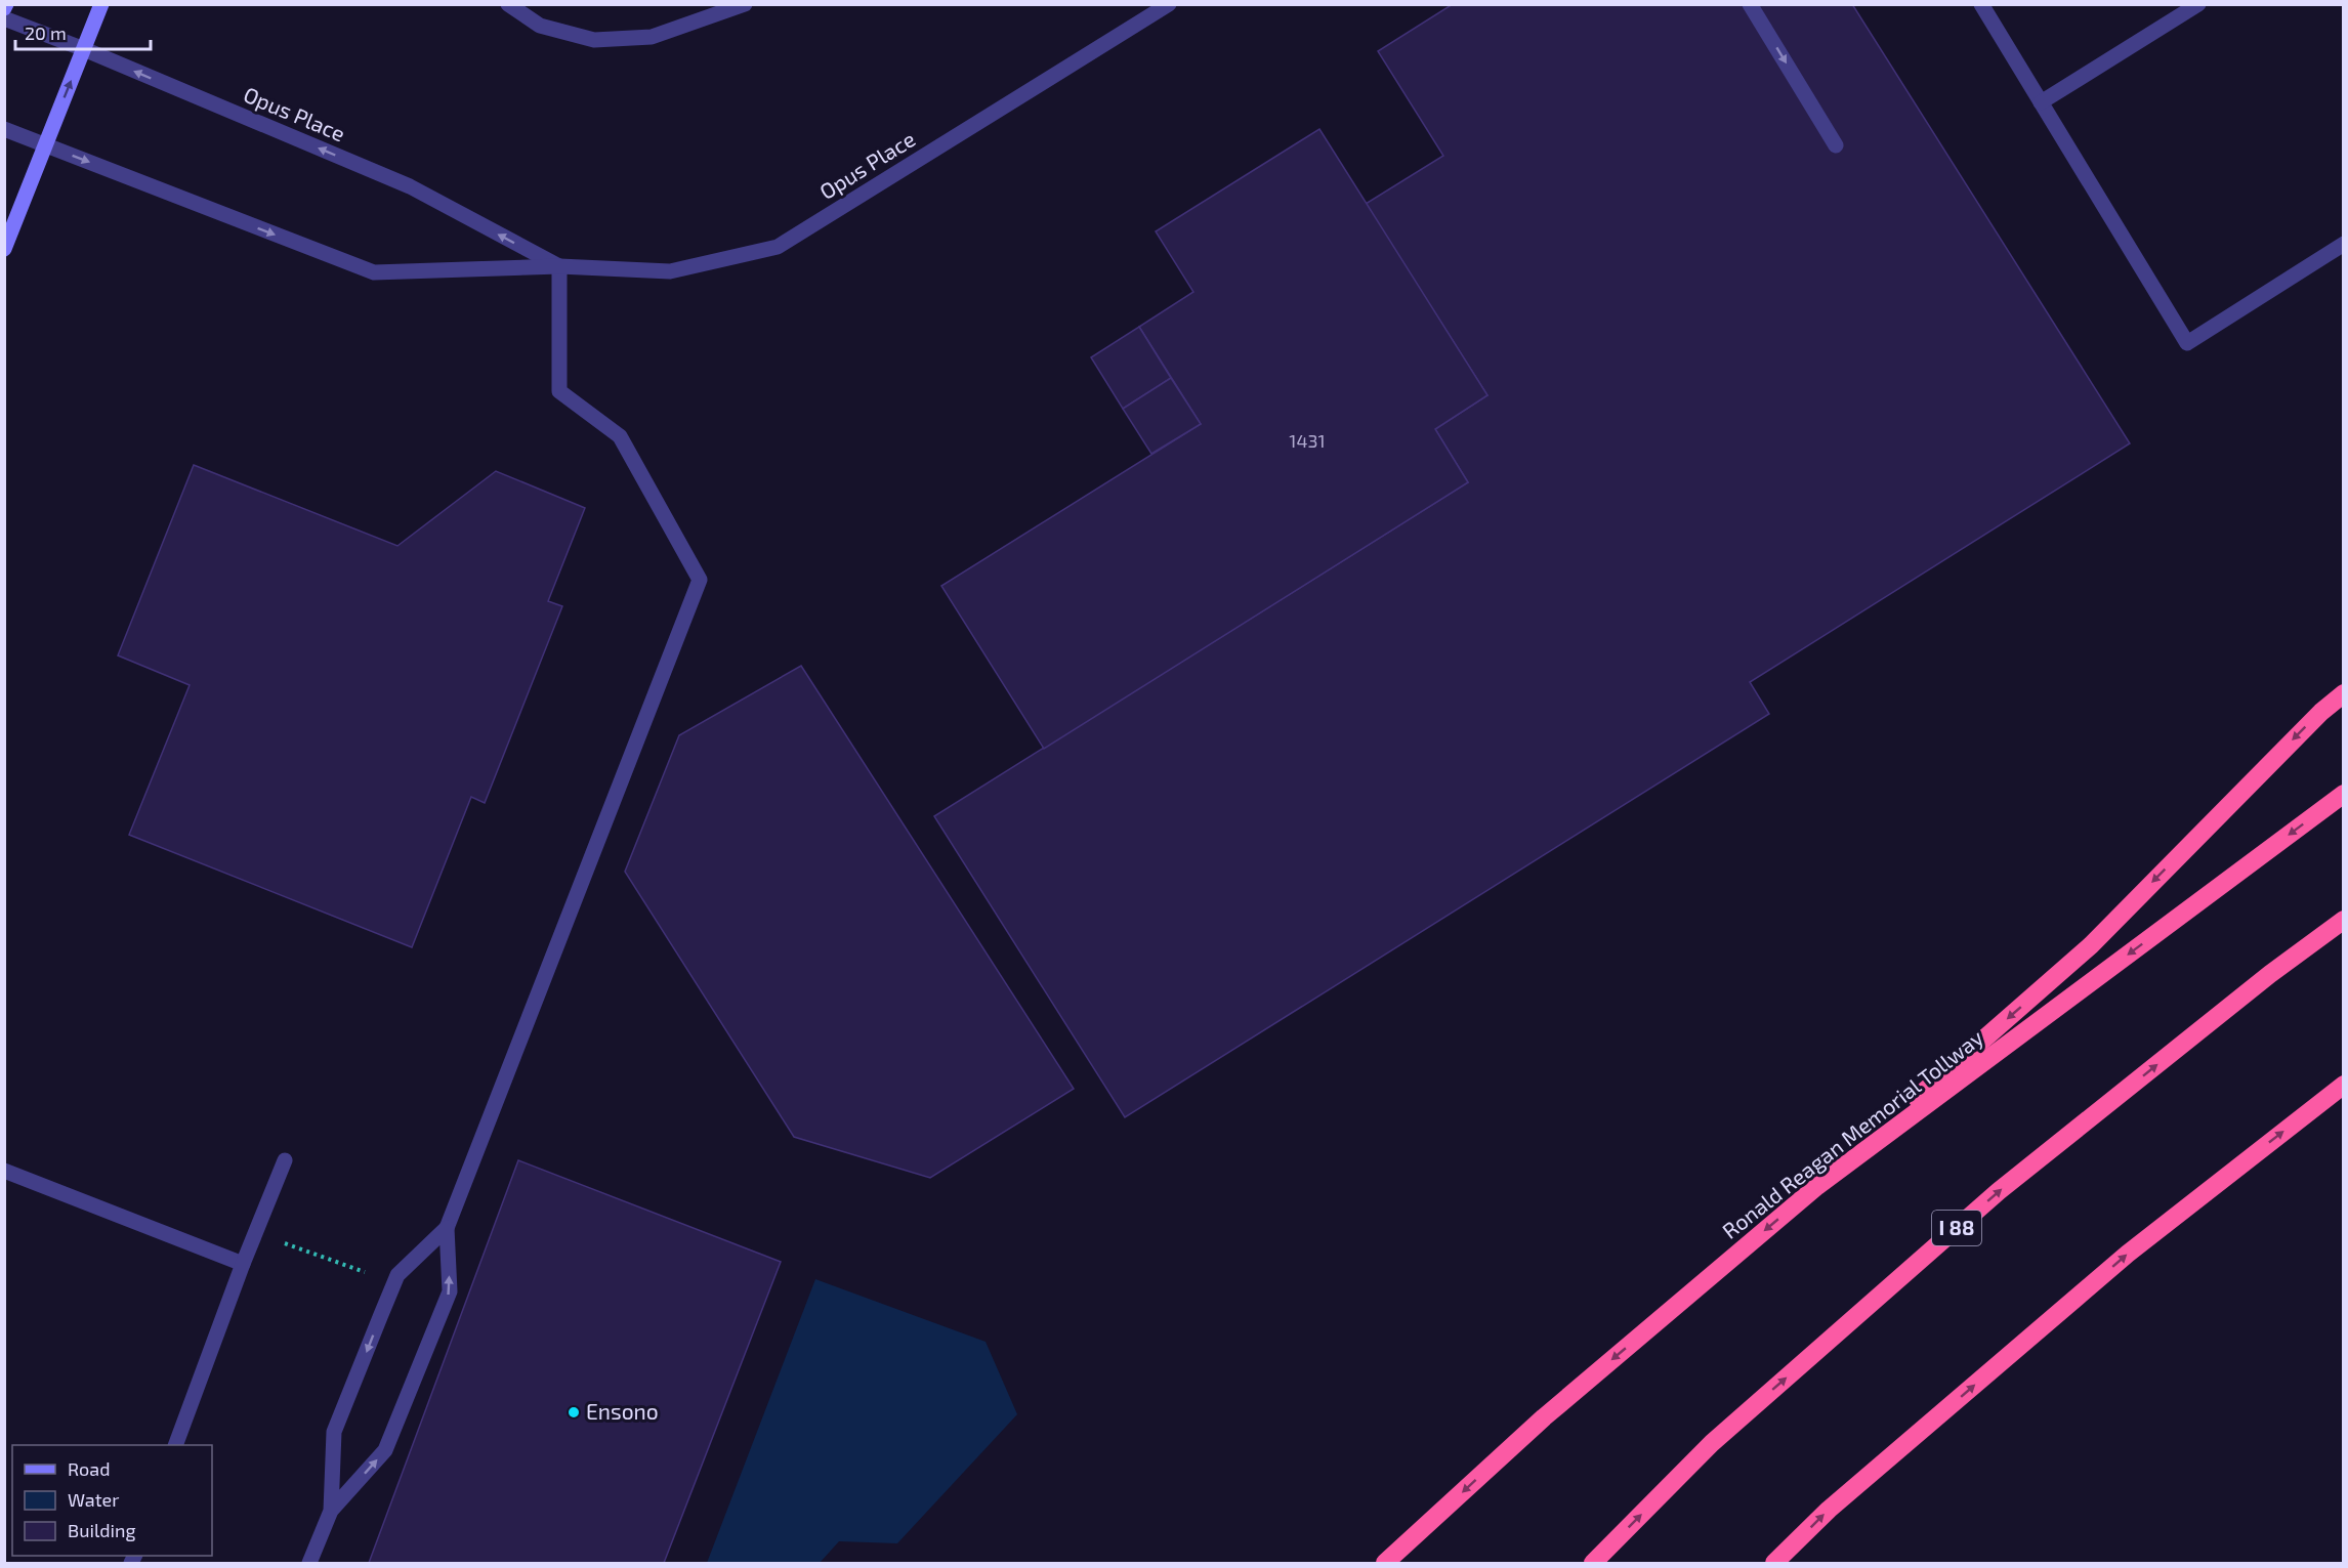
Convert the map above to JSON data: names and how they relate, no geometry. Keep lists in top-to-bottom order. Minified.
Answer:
{"streets":{"highway":["Ronald Reagan Memorial Tollway","I 88"],"street":["Opus Place"]},"places":["Ensono"],"house_numbers":["1431"],"legend":["Road","Water","Building"],"scale_bar":"20 m"}
